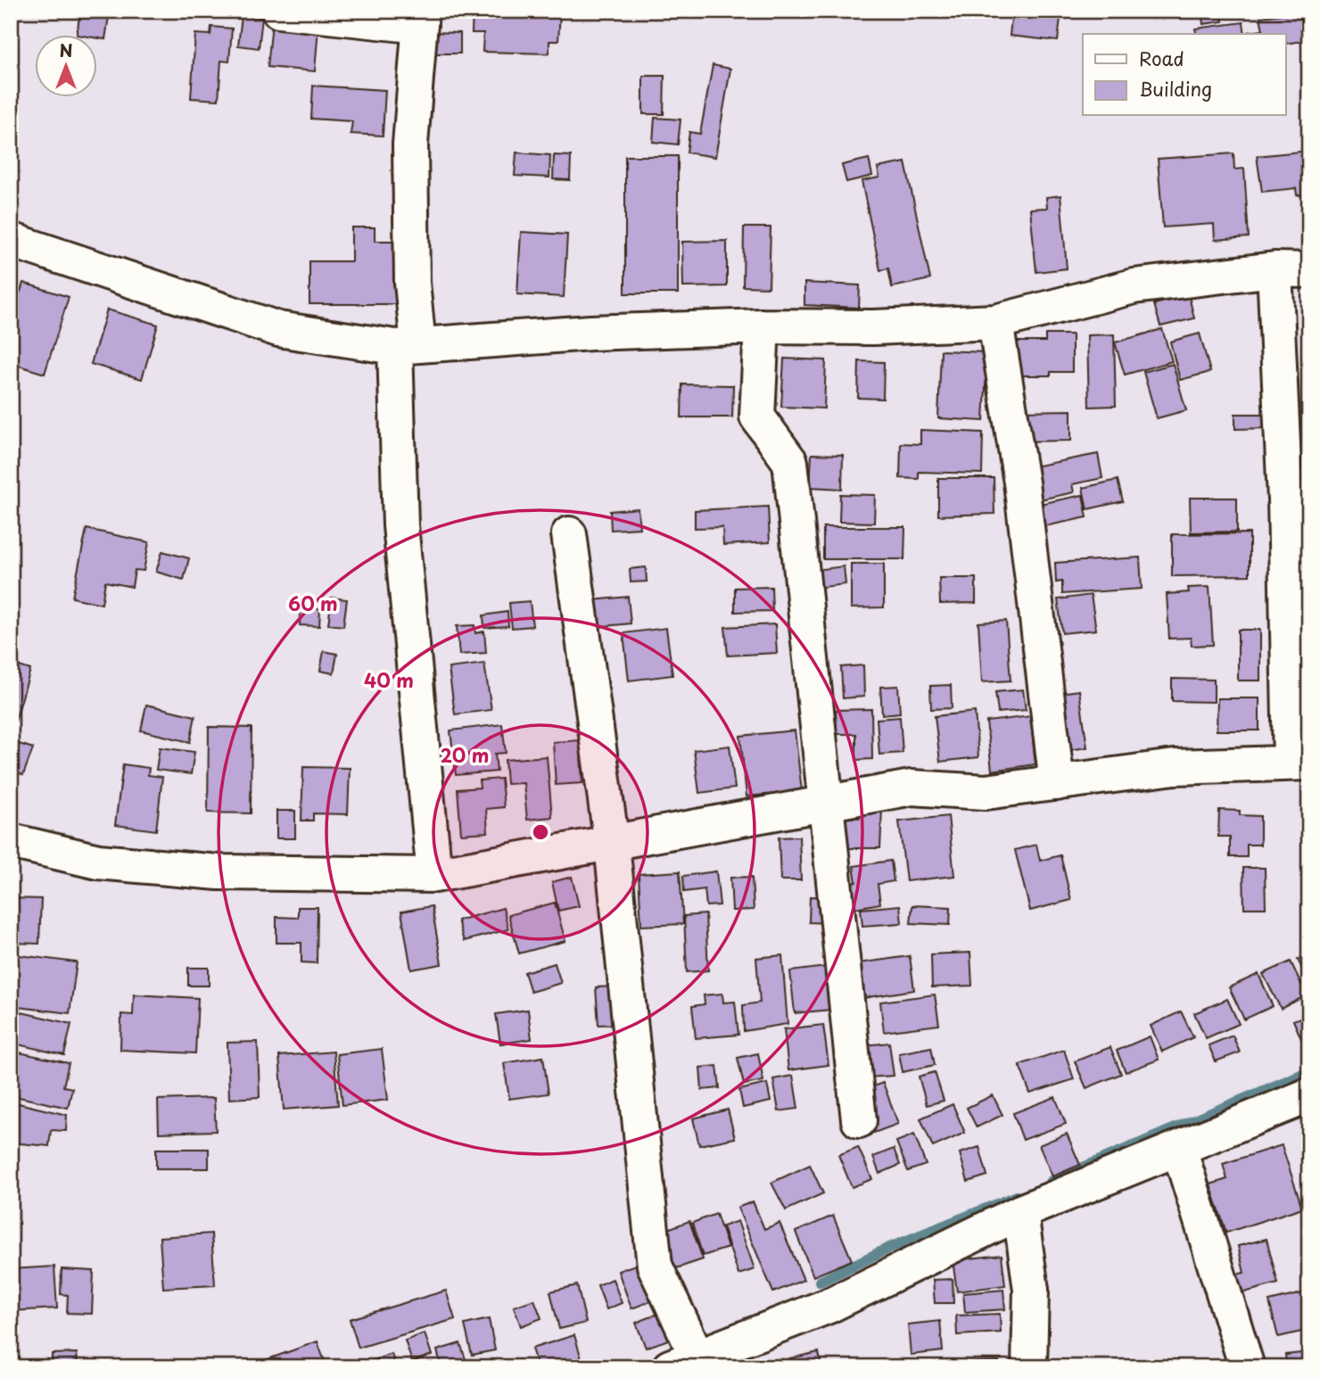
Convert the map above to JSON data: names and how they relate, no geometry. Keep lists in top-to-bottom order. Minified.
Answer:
{"legend":["Road","Building"],"north":"top","rings":["60 m","40 m","20 m"]}
